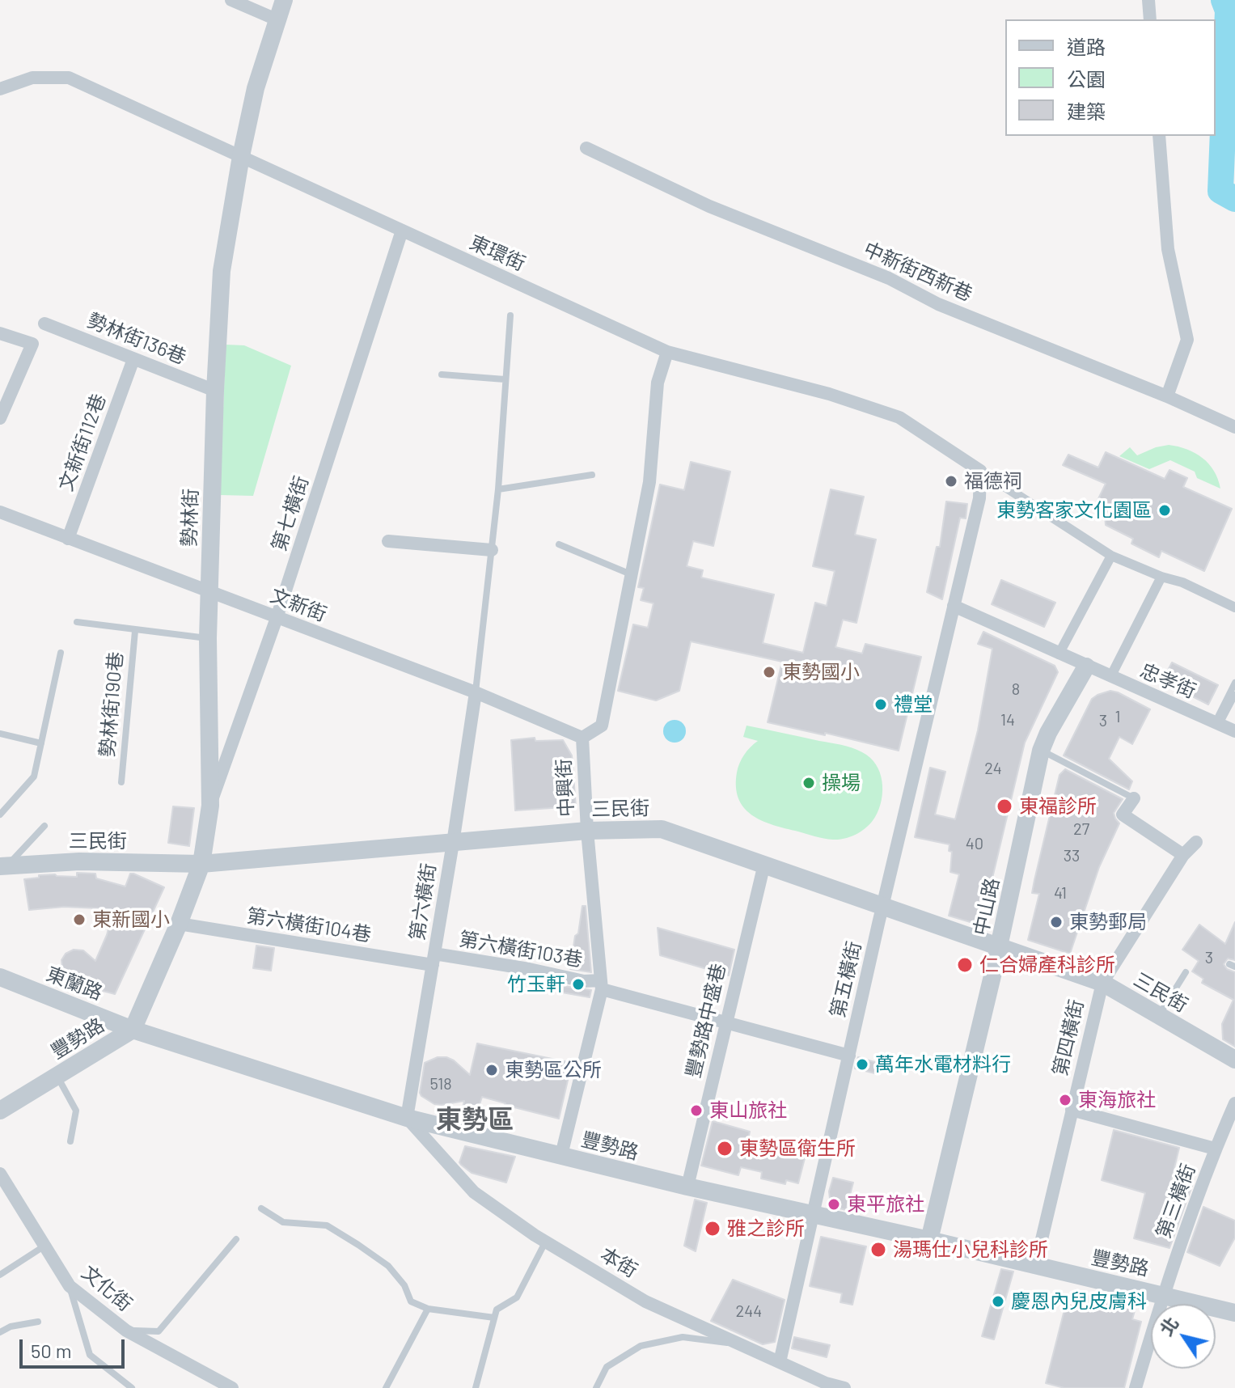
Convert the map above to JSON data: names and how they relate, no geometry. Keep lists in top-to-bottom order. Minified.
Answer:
{"streets":{"street":["東環街","中新街西新巷","勢林街136巷","文新街112巷","第七橫街","勢林街","文新街","忠孝街","中興街","三民街","第六橫街","中山路","第六橫街104巷","第六橫街103巷","第五橫街","東蘭路","豐勢路中盛巷","第四橫街","豐勢路","第三橫街","本街","文化街"],"lane":["勢林街190巷"]},"crossings":[["東環街","第七橫街"],["東環街","勢林街"],["東環街","中興街"],["勢林街136巷","文新街112巷"],["勢林街136巷","勢林街"],["文新街112巷","文新街"],["第七橫街","勢林街"],["第七橫街","文新街"],["勢林街","文新街"],["勢林街","勢林街190巷"],["勢林街","三民街"],["勢林街","第六橫街104巷"],["勢林街","東蘭路"],["勢林街","豐勢路"],["文新街","中興街"],["文新街","第六橫街"],["忠孝街","中山路"],["中興街","三民街"],["中興街","第六橫街103巷"],["中興街","豐勢路"],["三民街","第六橫街"],["三民街","中山路"],["三民街","第五橫街"],["三民街","豐勢路中盛巷"],["三民街","第四橫街"],["第六橫街","第六橫街104巷"],["第六橫街","第六橫街103巷"],["第六橫街","豐勢路"],["第六橫街","本街"],["中山路","豐勢路"],["第六橫街104巷","第六橫街103巷"],["第六橫街103巷","第五橫街"],["第六橫街103巷","豐勢路中盛巷"],["第五橫街","豐勢路"],["第五橫街","本街"],["東蘭路","豐勢路"],["豐勢路中盛巷","豐勢路"],["第四橫街","豐勢路"],["豐勢路","第三橫街"],["豐勢路","本街"]],"districts":["東勢區"],"places":["福德祠","東勢客家文化園區","東勢國小","禮堂","操場","東福診所","東新國小","東勢郵局","仁合婦產科診所","竹玉軒","萬年水電材料行","東勢區公所","東海旅社","東山旅社","東勢區衛生所","東平旅社","雅之診所","湯瑪仕小兒科診所","慶恩內兒皮膚科"],"house_numbers":["8","1","14","3","24","27","40","33","41","3","518","244"],"legend":["道路","公園","建築"],"scale_bar":"50 m","north":"top left"}
